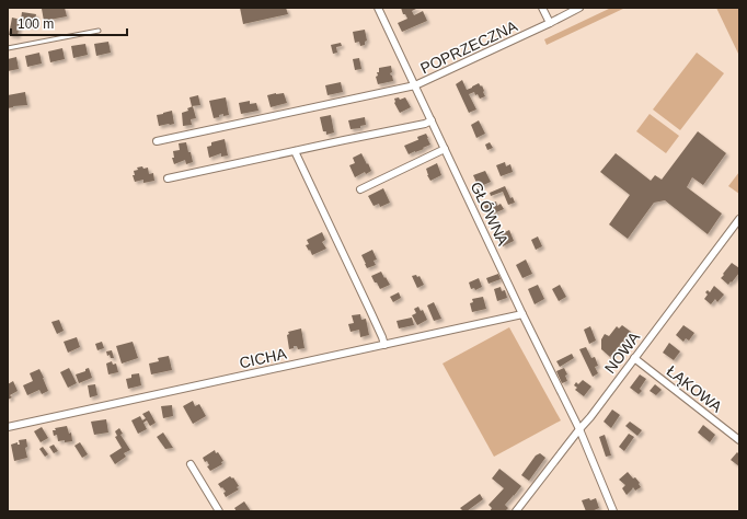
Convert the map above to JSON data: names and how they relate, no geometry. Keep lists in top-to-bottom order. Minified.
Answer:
{"streets":{"street":["POPRZECZNA","GŁÓWNA","NOWA","CICHA","ŁĄKOWA"]},"crossings":[["POPRZECZNA","GŁÓWNA"],["GŁÓWNA","NOWA"],["GŁÓWNA","CICHA"],["NOWA","ŁĄKOWA"]],"scale_bar":"100 m"}
